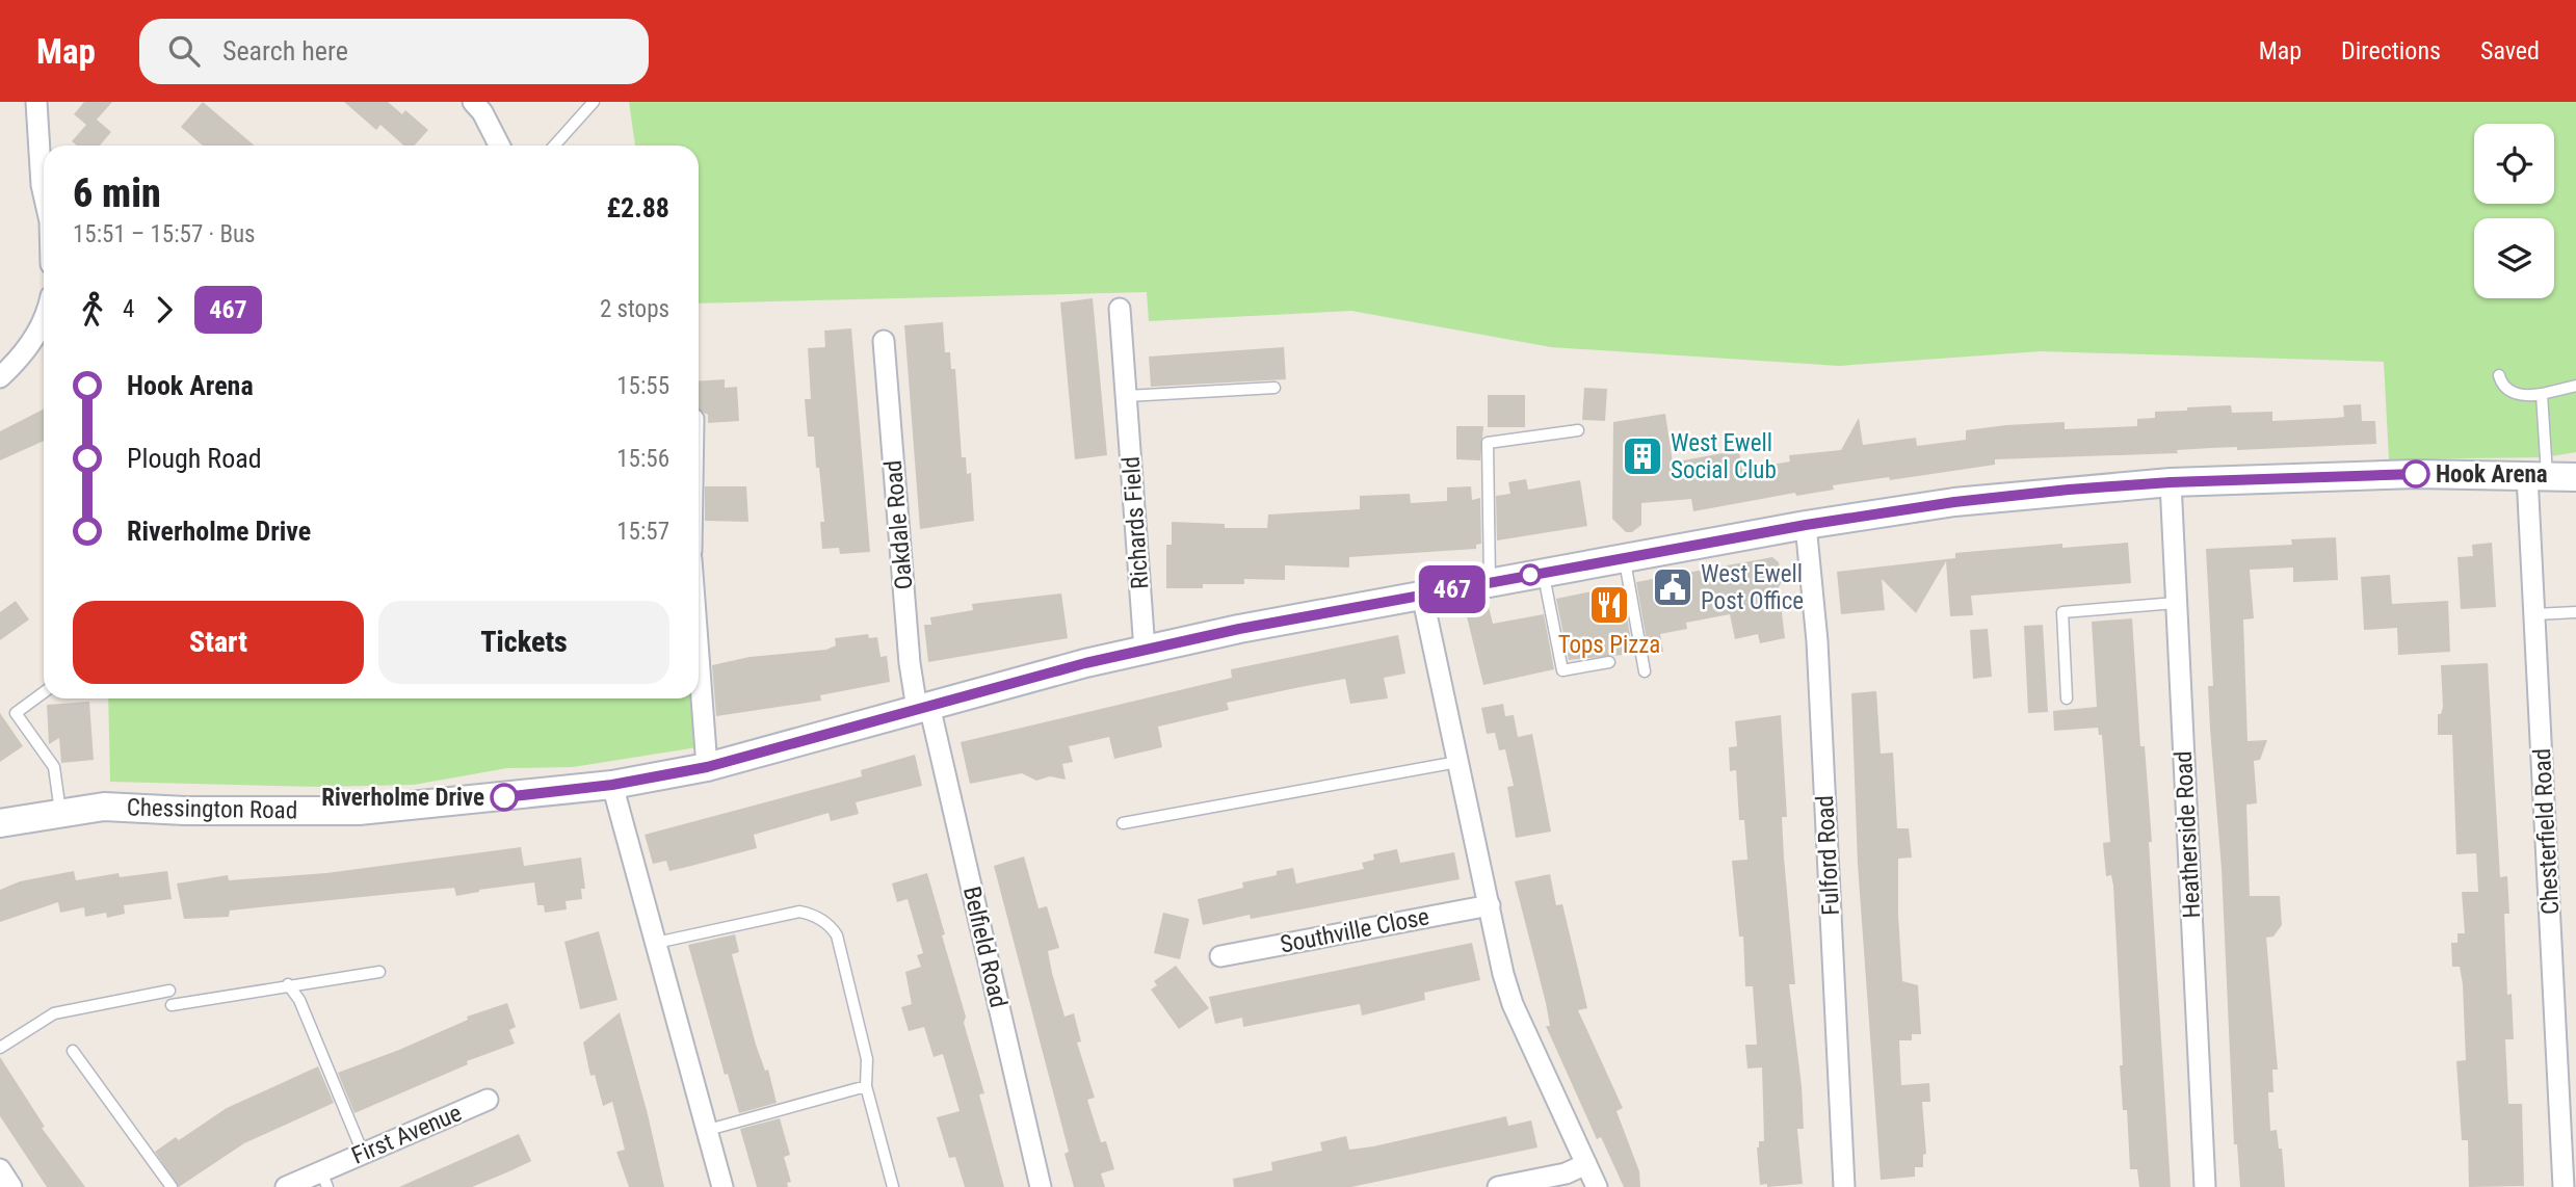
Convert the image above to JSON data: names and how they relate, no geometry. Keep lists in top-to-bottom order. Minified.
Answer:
{"streets":{"main road":["Chessington Road"],"street":["Richards Field","Oakdale Road","Chesterfield Road","Heatherside Road","Fulford Road","Southville Close","Belfield Road","First Avenue"]},"crossings":[["Richards Field","Chessington Road"],["Oakdale Road","Chessington Road"],["Oakdale Road","Belfield Road"],["Chessington Road","Chesterfield Road"],["Chessington Road","Heatherside Road"],["Chessington Road","Fulford Road"],["Chessington Road","Belfield Road"]],"places":{"building":["West Ewell Social Club"],"other":["Hook Arena","Riverholme Drive"],"public building":["West Ewell Post Office"],"restaurant":["Tops Pizza"]},"lines":["bus line 467"],"page":{"header":"Map","search":"Search here","nav":["Map","Directions","Saved"],"on_map":"467","heading":["6 min","15:51 – 15:57 · Bus","£2.88"],"legs":["4","467","2 stops"],"list":[{"name":"Hook Arena","value":"15:55"},{"name":"Plough Road","value":"15:56"},{"name":"Riverholme Drive","value":"15:57"}],"buttons":["Start","Tickets"]}}
